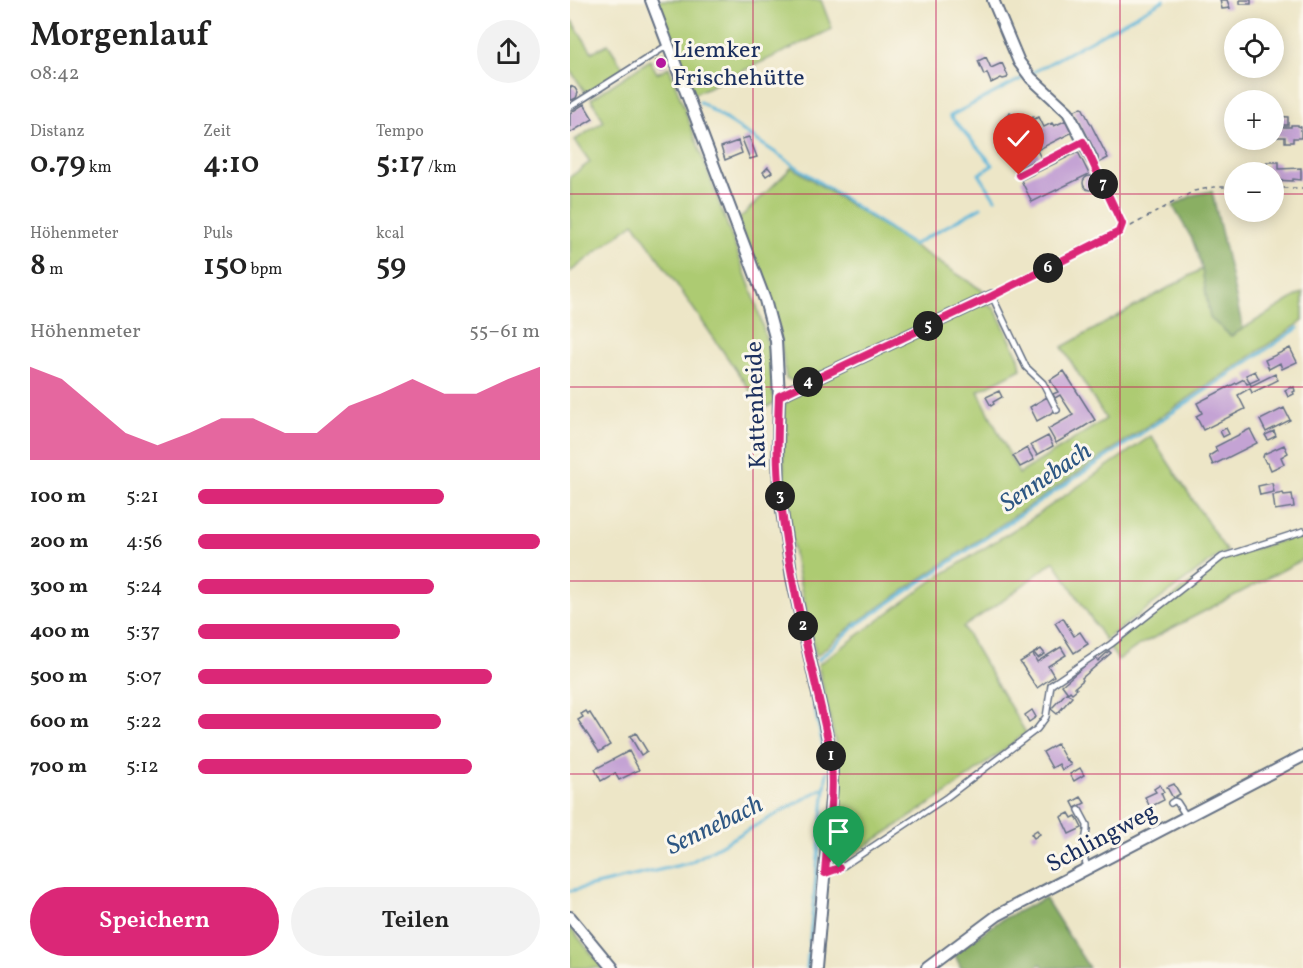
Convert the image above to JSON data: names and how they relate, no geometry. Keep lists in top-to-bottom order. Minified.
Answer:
{"streets":{"street":["Kattenheide","Schlingweg"]},"water":["Sennebach"],"places":["Liemker Frischehütte"],"page":{"heading":["Morgenlauf","08:42"],"map_buttons":["+","−"],"stats":[["Distanz","0.79 km"],["Zeit","4:10"],["Tempo","5:17 /km"],["Höhenmeter","8 m"],["Puls","150 bpm"],["kcal","59"]],"pins":["7","6","5","4","3","2","1"],"chart":["Höhenmeter","55–61 m"],"list":[{"name":"100 m","note":"5:21"},{"name":"200 m","note":"4:56"},{"name":"300 m","note":"5:24"},{"name":"400 m","note":"5:37"},{"name":"500 m","note":"5:07"},{"name":"600 m","note":"5:22"},{"name":"700 m","note":"5:12"}],"buttons":["Speichern","Teilen"]}}
